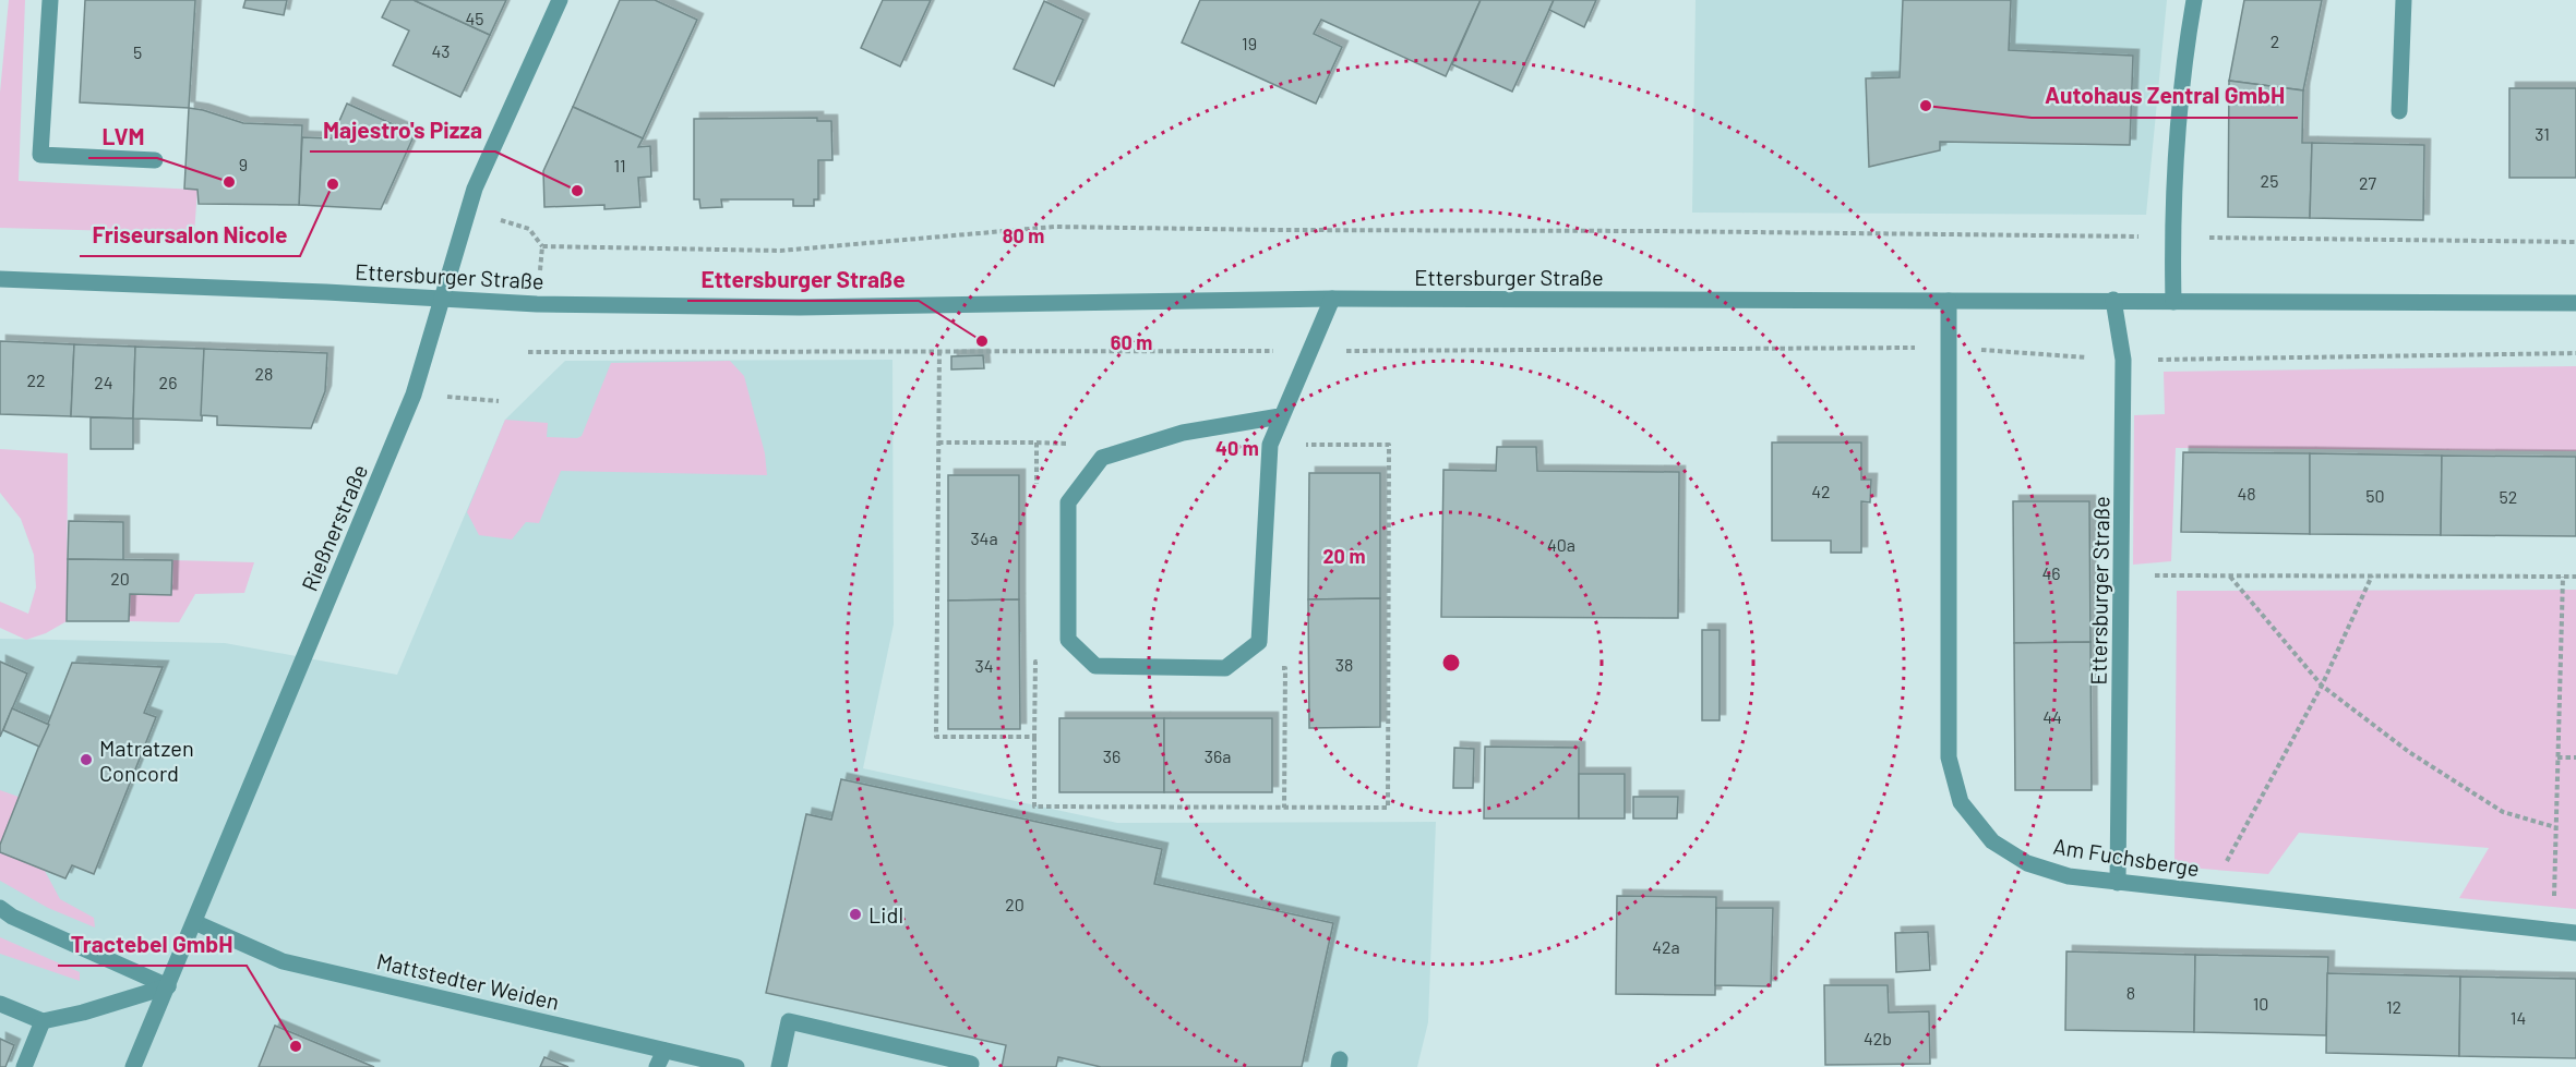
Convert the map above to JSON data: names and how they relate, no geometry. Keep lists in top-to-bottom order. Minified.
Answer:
{"streets":{"street":["Ettersburger Straße","Rießnerstraße","Am Fuchsberge","Mattstedter Weiden"]},"crossings":[["Ettersburger Straße","Rießnerstraße"],["Ettersburger Straße","Am Fuchsberge"],["Rießnerstraße","Mattstedter Weiden"]],"places":["Autohaus Zentral GmbH","LVM","Friseursalon Nicole","Majestro's Pizza","Ettersburger Straße","Matratzen Concord","Lidl","Tractebel GmbH"],"house_numbers":["45","2","19","43","5","31","9","11","25","27","28","22","24","26","42","48","50","52","34a","40a","46","20","38","34","44","36","36a","20","42a","8","10","12","14","42b"],"rings":["80 m","60 m","40 m","20 m"]}
